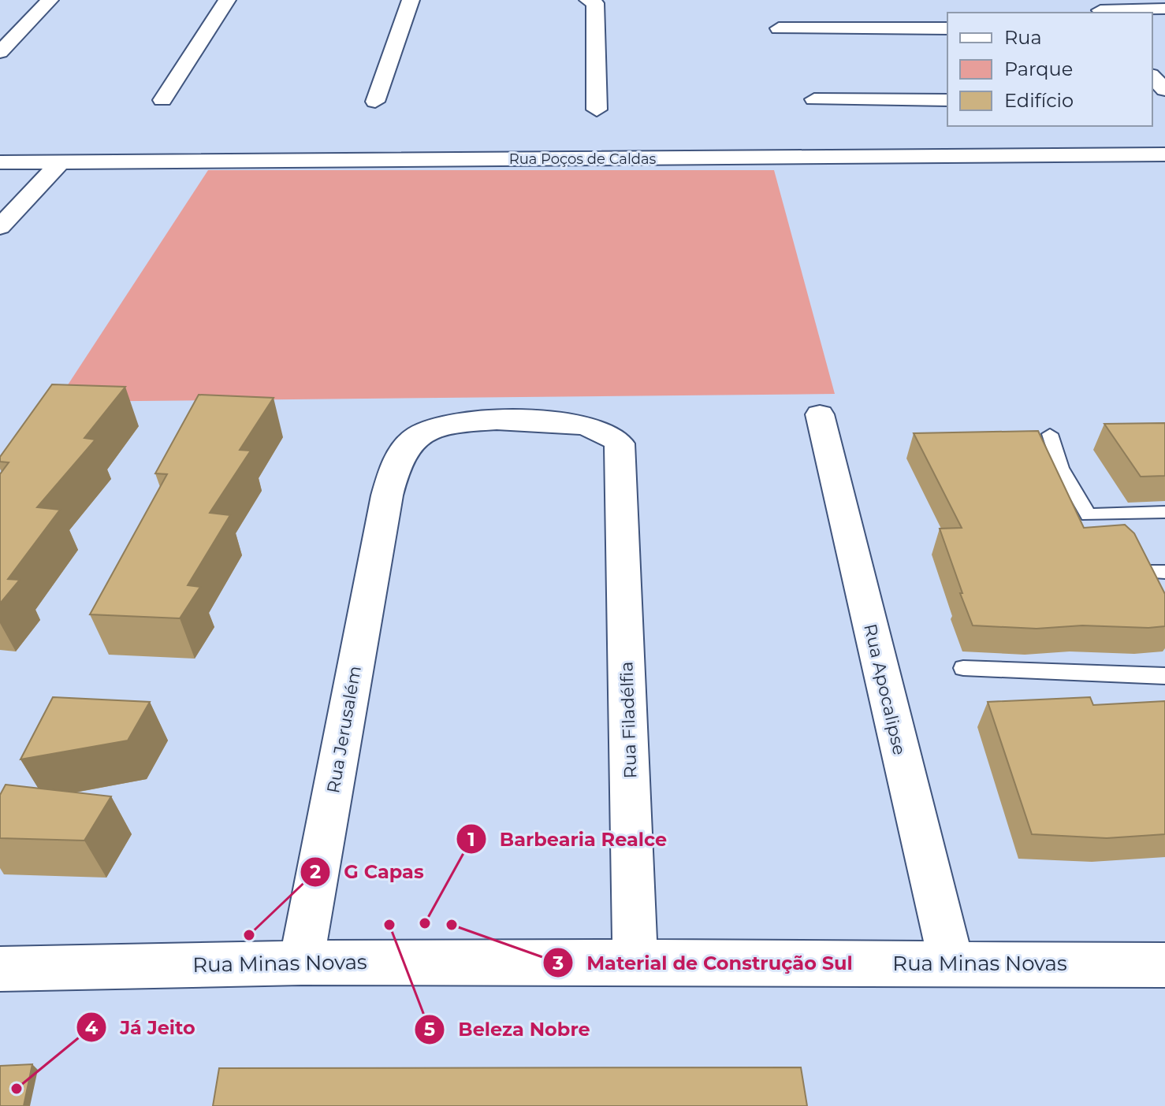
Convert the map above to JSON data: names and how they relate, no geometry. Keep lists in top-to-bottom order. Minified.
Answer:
{"streets":{"street":["Rua Poços de Caldas","Rua Apocalipse","Rua Filadélfia","Rua Jerusalém","Rua Minas Novas"]},"crossings":[["Rua Apocalipse","Rua Minas Novas"],["Rua Filadélfia","Rua Jerusalém"],["Rua Filadélfia","Rua Minas Novas"],["Rua Jerusalém","Rua Minas Novas"]],"places":["Barbearia Realce","Beleza Nobre","Material de Construção Sul","G Capas","Já Jeito"],"legend":["Rua","Parque","Edifício"]}
